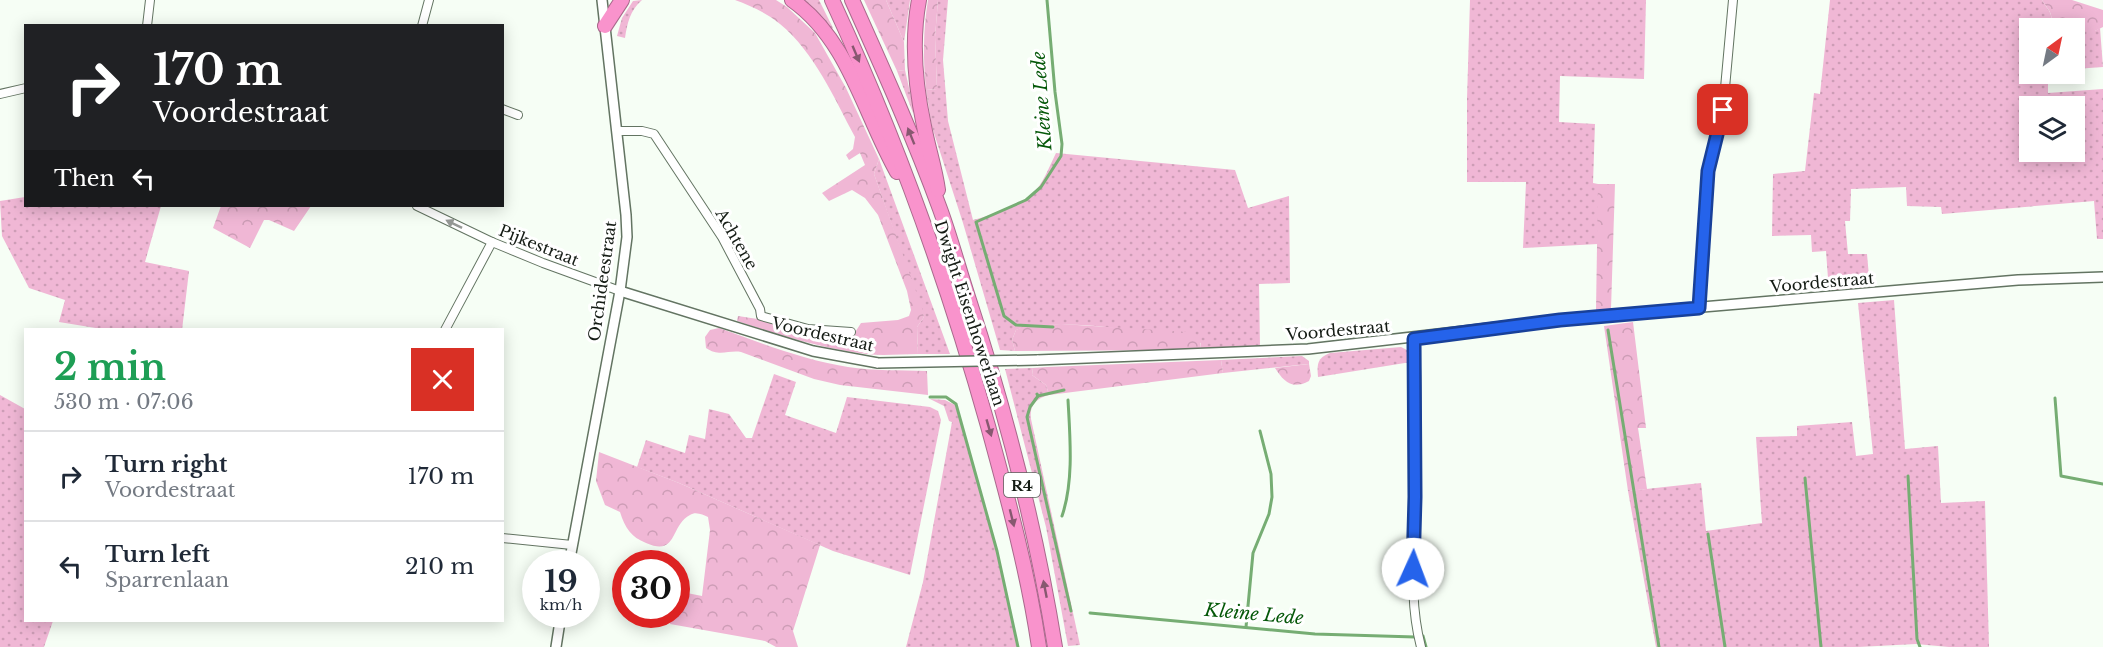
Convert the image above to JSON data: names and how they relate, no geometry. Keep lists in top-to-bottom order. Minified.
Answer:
{"streets":{"highway":["Dwight Eisenhowerlaan","R4"],"street":["Achtene","Pijkestraat","Orchideestraat","Voordestraat"]},"crossings":[["Achtene","Orchideestraat"],["Pijkestraat","Orchideestraat"],["Pijkestraat","Voordestraat"],["Orchideestraat","Voordestraat"]],"one_way":["Pijkestraat"],"water":["Kleine Lede"],"north":"top right","page":{"turn":["170 m","Voordestraat"],"then":"Then","heading":["2 min","530 m · 07:06"],"list":[{"name":"Turn right","note":"Voordestraat","value":"170 m"},{"name":"Turn left","note":"Sparrenlaan","value":"210 m"}],"speed":"19 km/h","limit":"30"}}
